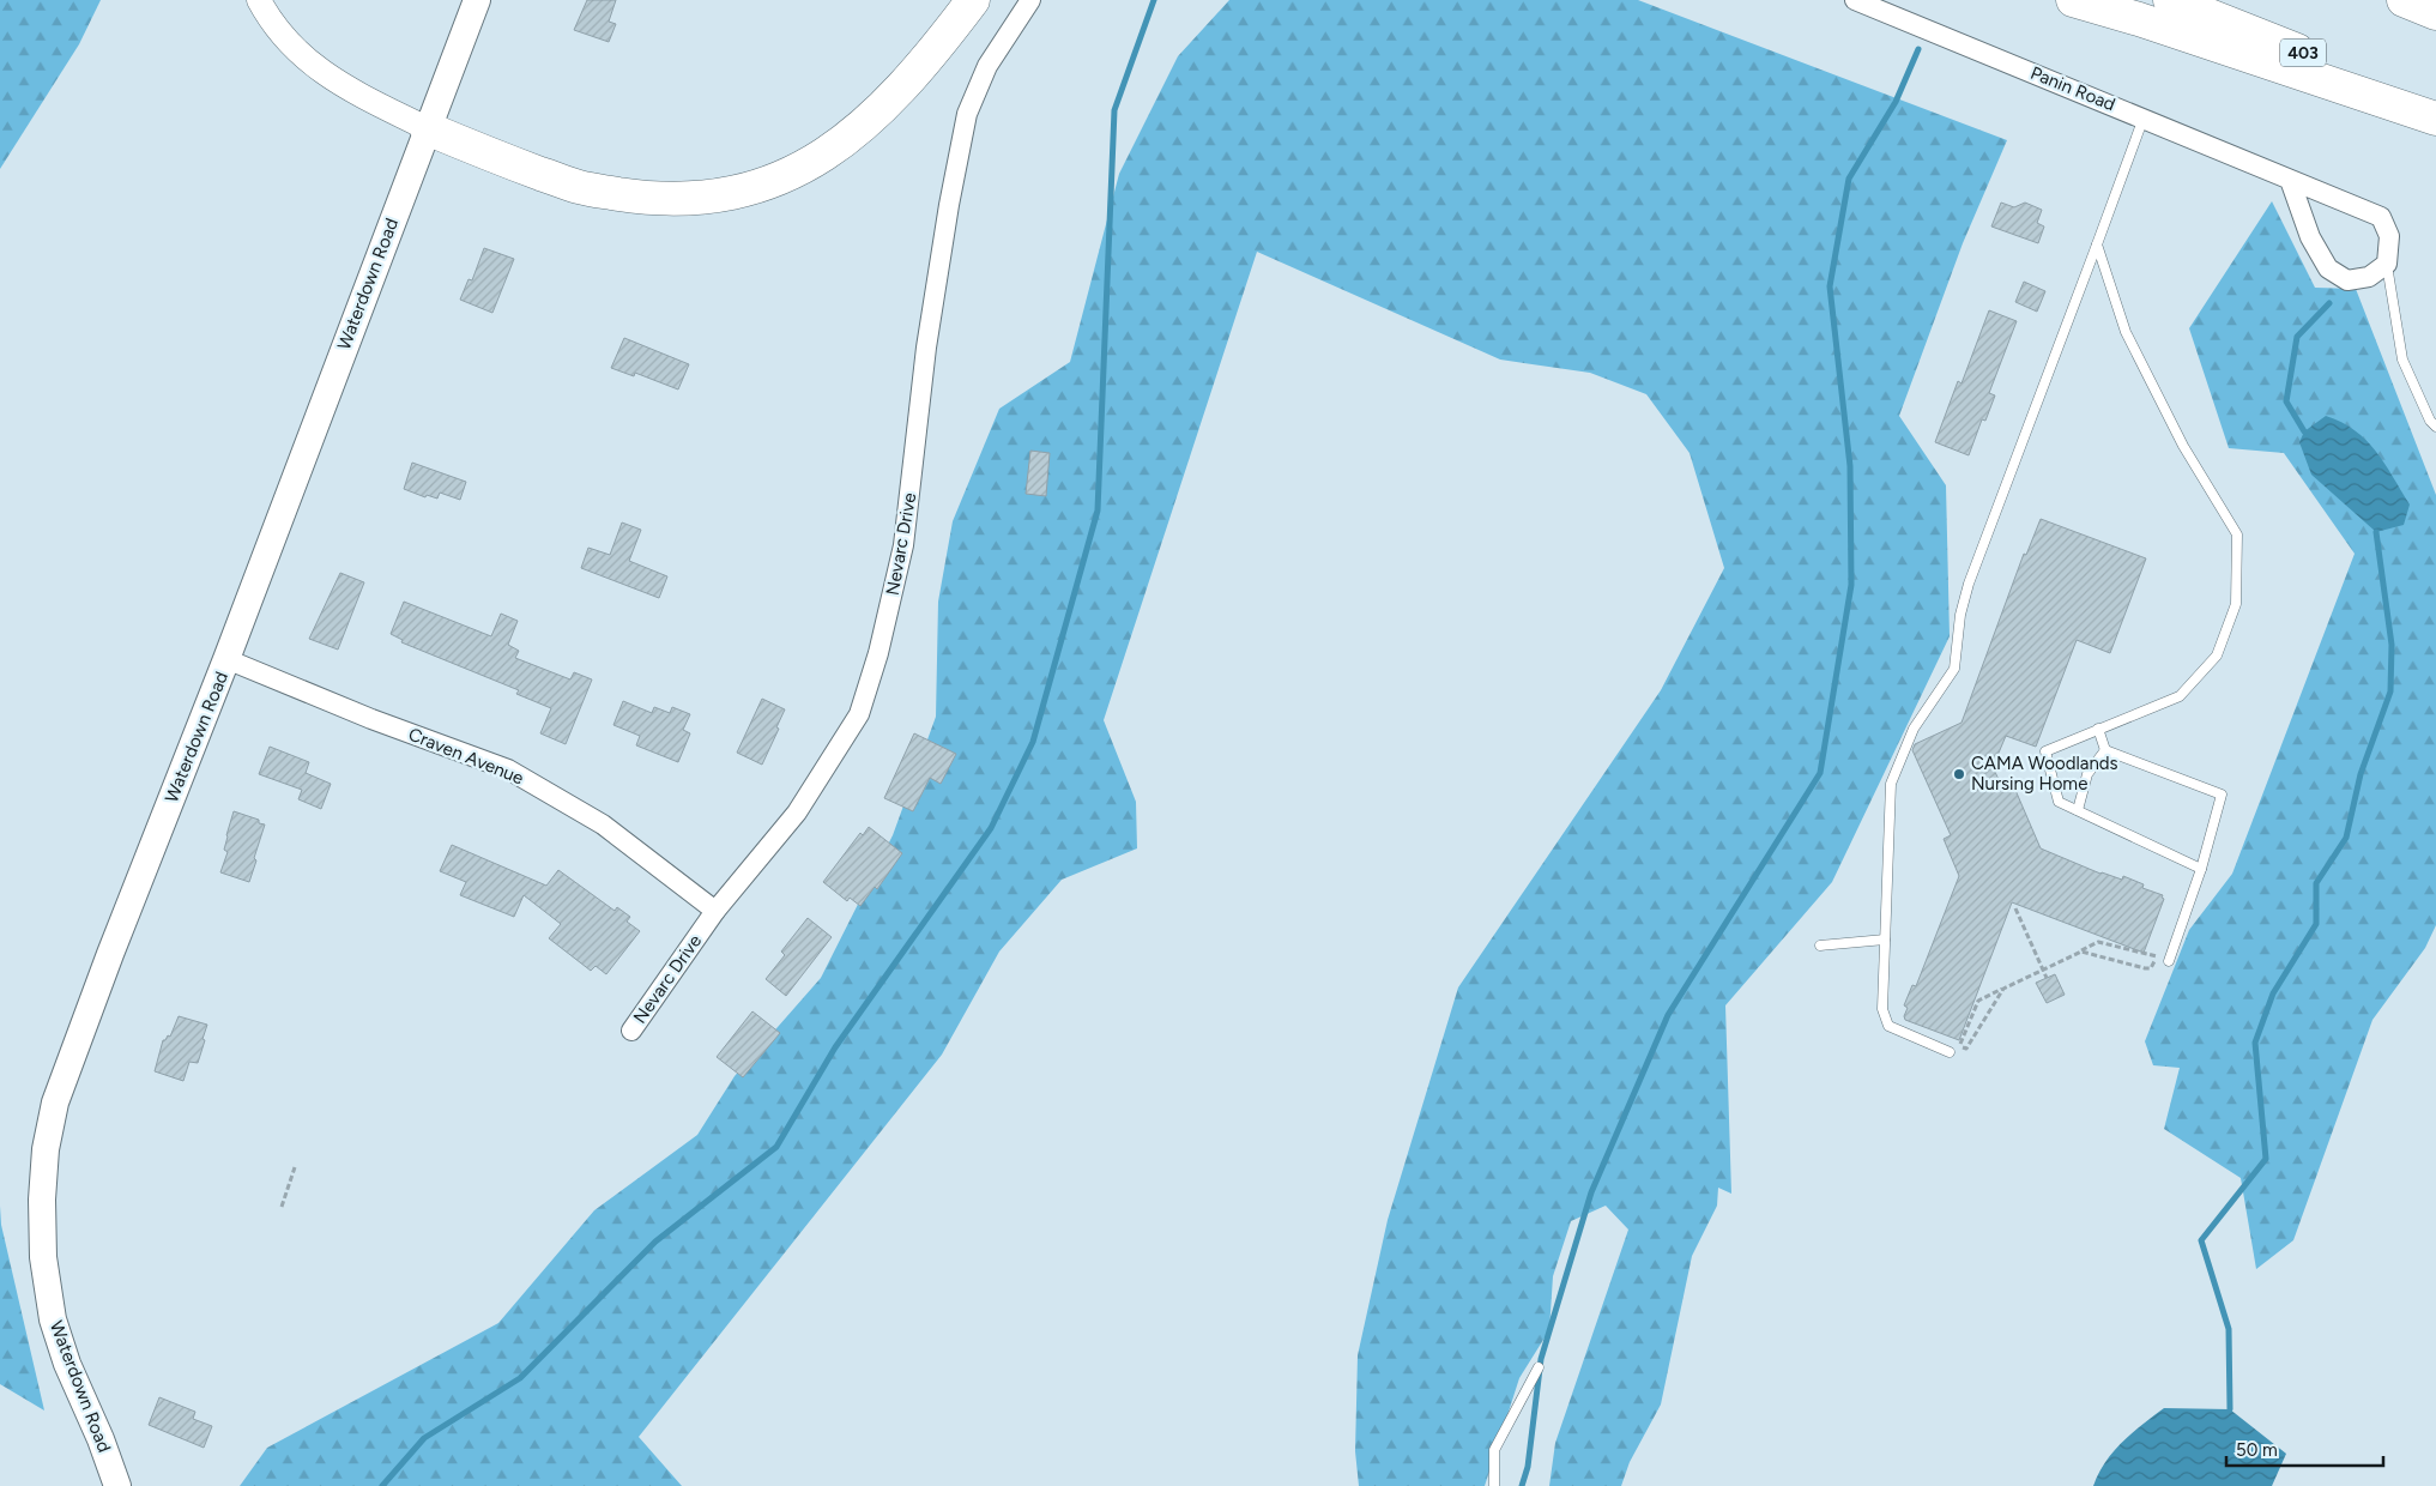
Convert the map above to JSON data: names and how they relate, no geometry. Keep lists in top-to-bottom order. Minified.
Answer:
{"streets":{"highway":["403"],"main road":["Waterdown Road"],"street":["Panin Road","Nevarc Drive","Craven Avenue"]},"crossings":[["Waterdown Road","Craven Avenue"],["Nevarc Drive","Craven Avenue"]],"places":["CAMA Woodlands Nursing Home"],"scale_bar":"50 m"}
